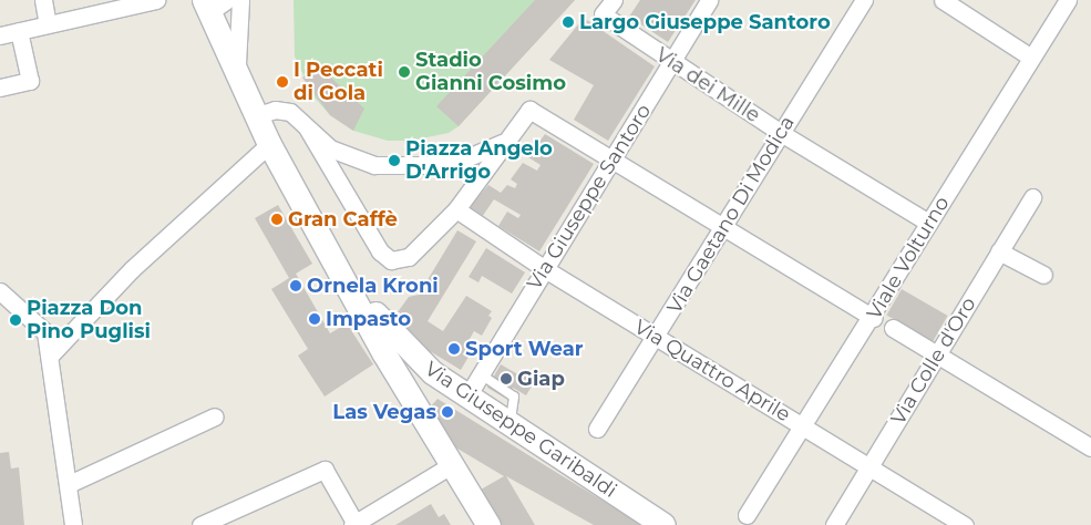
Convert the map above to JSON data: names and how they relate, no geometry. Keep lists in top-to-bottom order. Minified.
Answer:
{"streets":{"main road":["Via Giuseppe Garibaldi"],"street":["Via dei Mille","Via Giuseppe Santoro","Via Gaetano Di Modica","Viale Volturno","Via Colle d'Oro","Via Quattro Aprile"]},"crossings":[["Via dei Mille","Via Giuseppe Santoro"],["Via dei Mille","Via Gaetano Di Modica"],["Via dei Mille","Viale Volturno"],["Via Giuseppe Santoro","Via Quattro Aprile"],["Via Giuseppe Santoro","Via Giuseppe Garibaldi"],["Via Gaetano Di Modica","Via Quattro Aprile"],["Viale Volturno","Via Quattro Aprile"],["Via Colle d'Oro","Via Quattro Aprile"]],"places":["Largo Giuseppe Santoro","Stadio Gianni Cosimo","I Peccati di Gola","Piazza Angelo D'Arrigo","Gran Caffè","Ornela Kroni","Impasto","Piazza Don Pino Puglisi","Sport Wear","Giap","Las Vegas"]}
